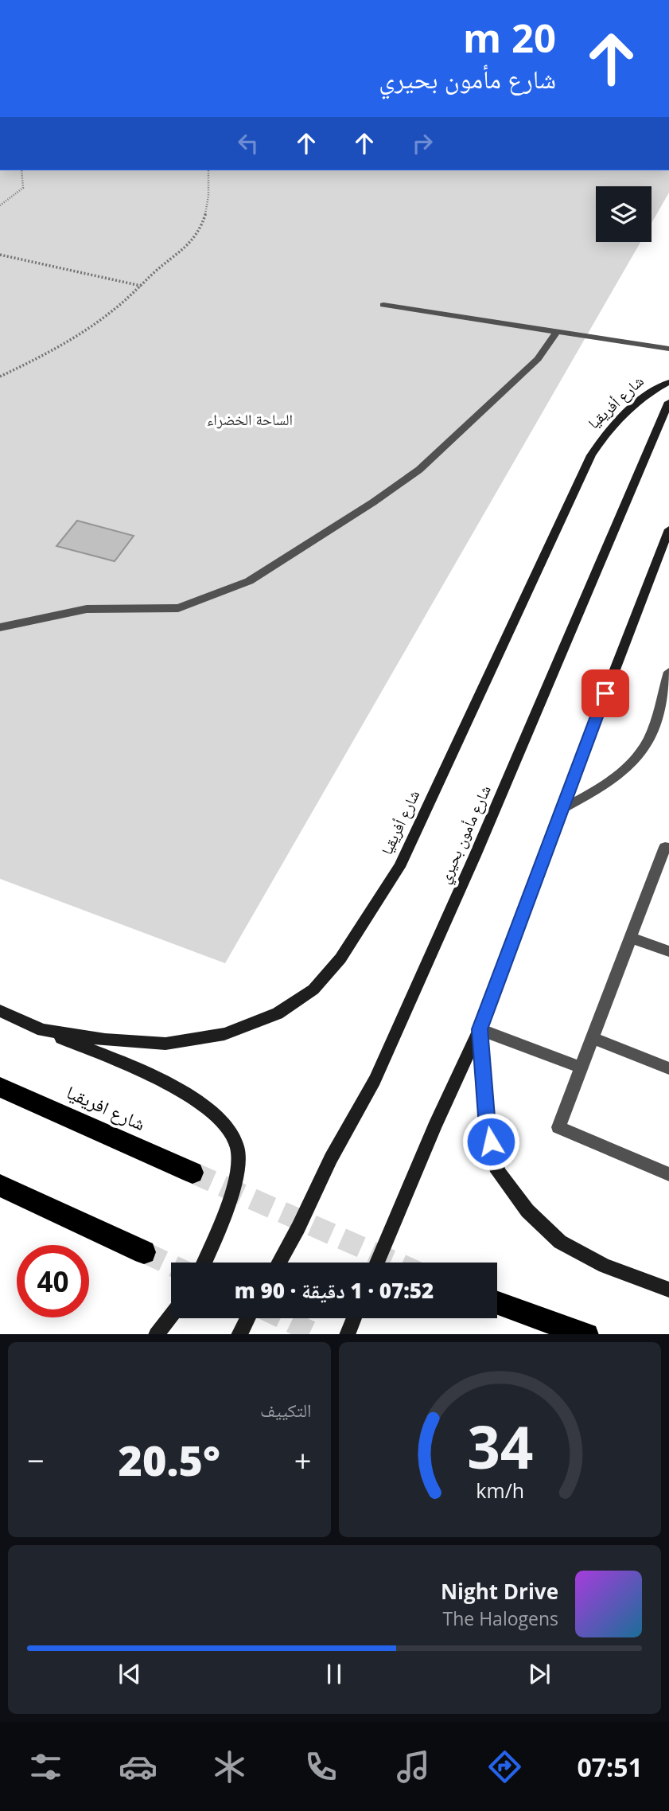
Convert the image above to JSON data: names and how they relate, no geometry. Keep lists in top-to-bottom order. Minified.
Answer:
{"streets":{"highway":["شارع افريقيا"],"street":["شارع أفريقيا","شارع مأمون بحيري"]},"parks":["الساحة الخضراء"],"page":{"turn":["20 m","شارع مأمون بحيري"],"limit":"40","trip":"07:52 · 1 دقيقة · 90 m","tile":"التكييف","heat":["−","20.5°","+"],"song":["Night Drive","The Halogens"],"tabs":"07:51","gauge":["34","km/h"]}}
